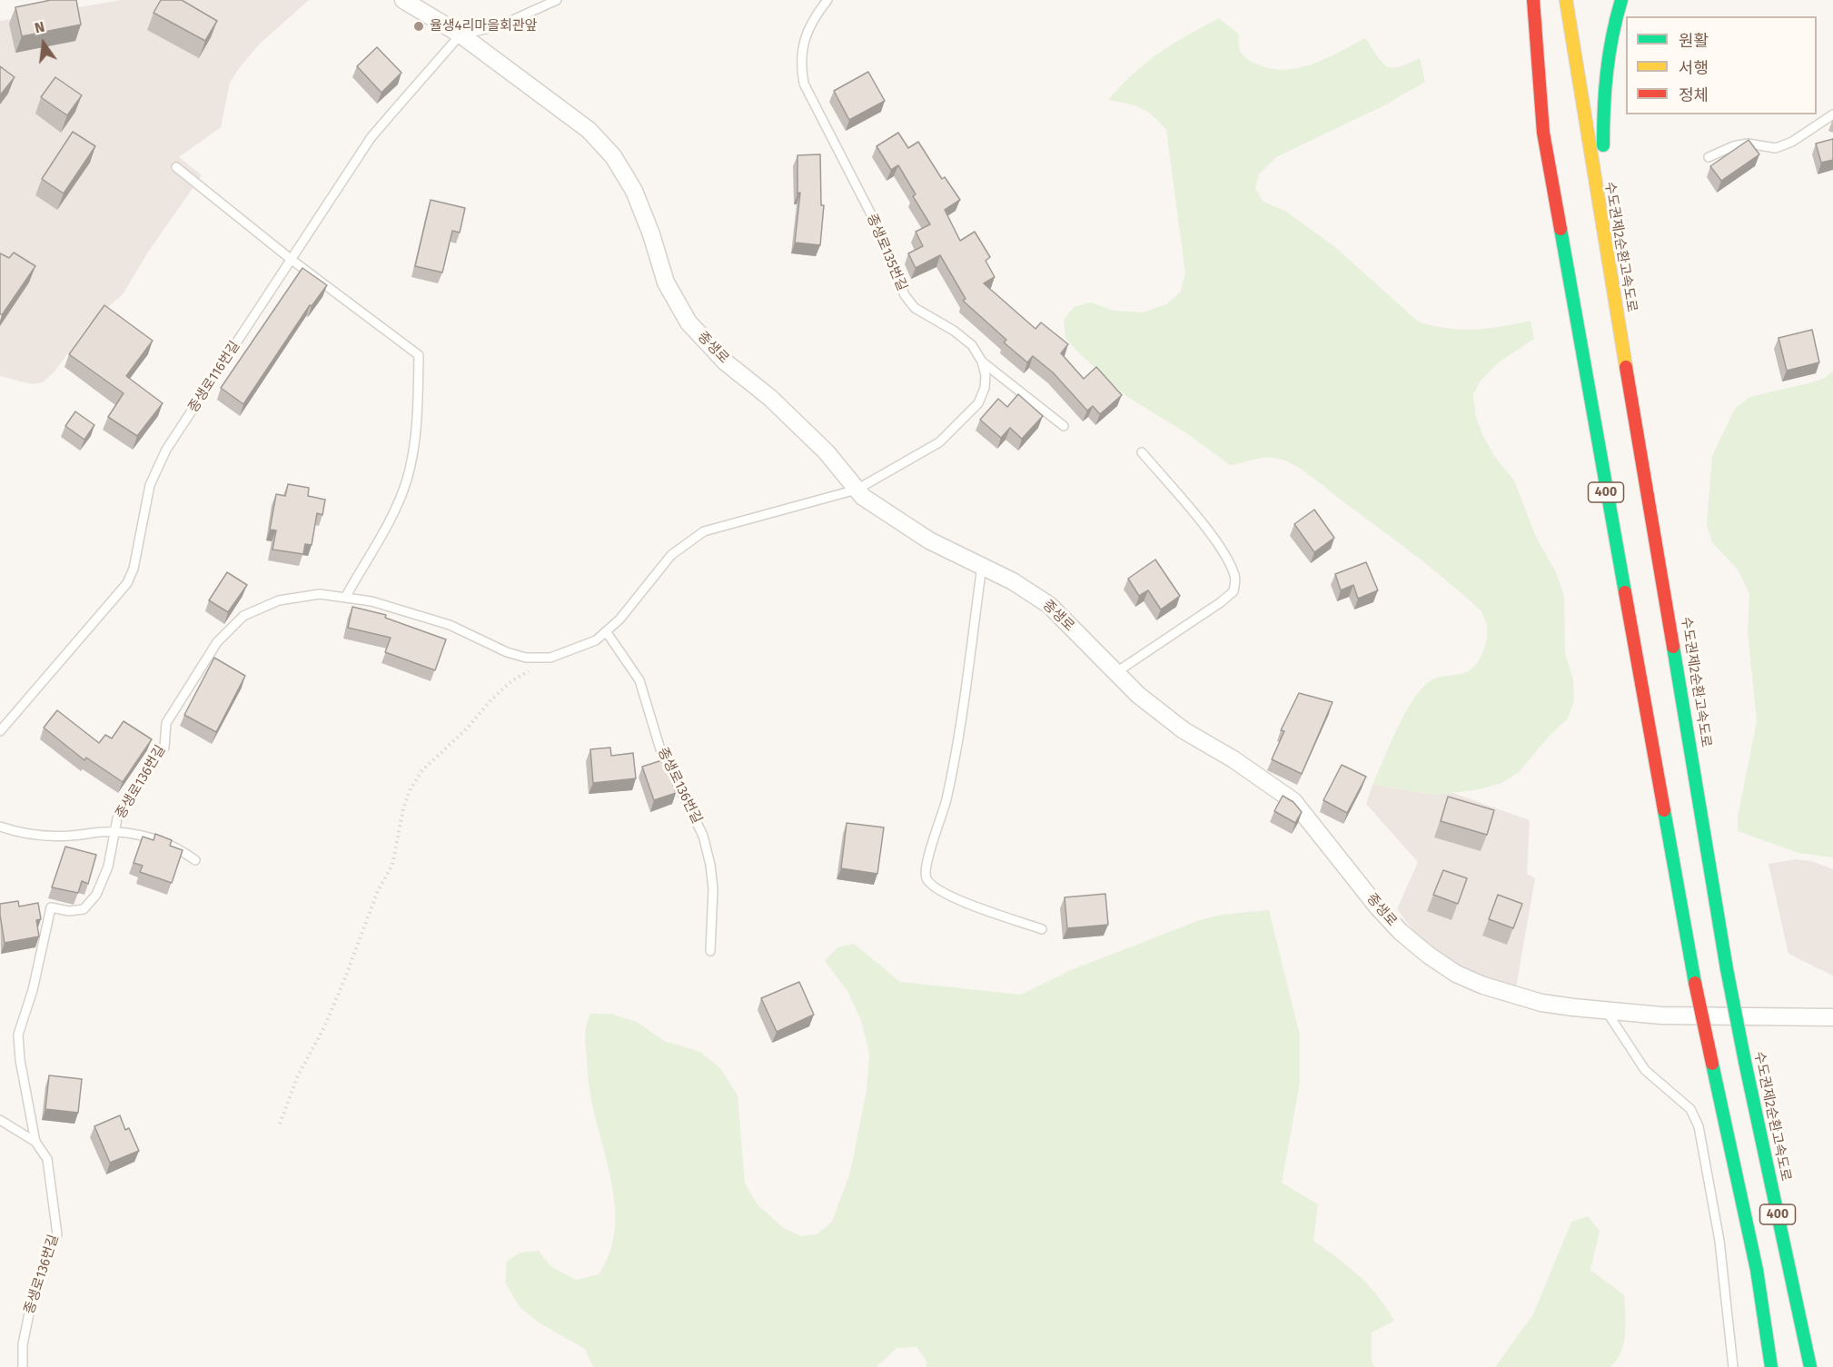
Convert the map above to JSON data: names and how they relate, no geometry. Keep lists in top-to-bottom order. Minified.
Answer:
{"streets":{"highway":["수도권제2순환고속도로","400"],"street":["종생로"],"lane":["종생로135번길","종생로116번길","종생로136번길"]},"crossings":[["종생로","종생로116번길"],["종생로","종생로136번길"]],"places":["율생4리마을회관앞"],"legend":["원활","서행","정체"],"north":"top"}
